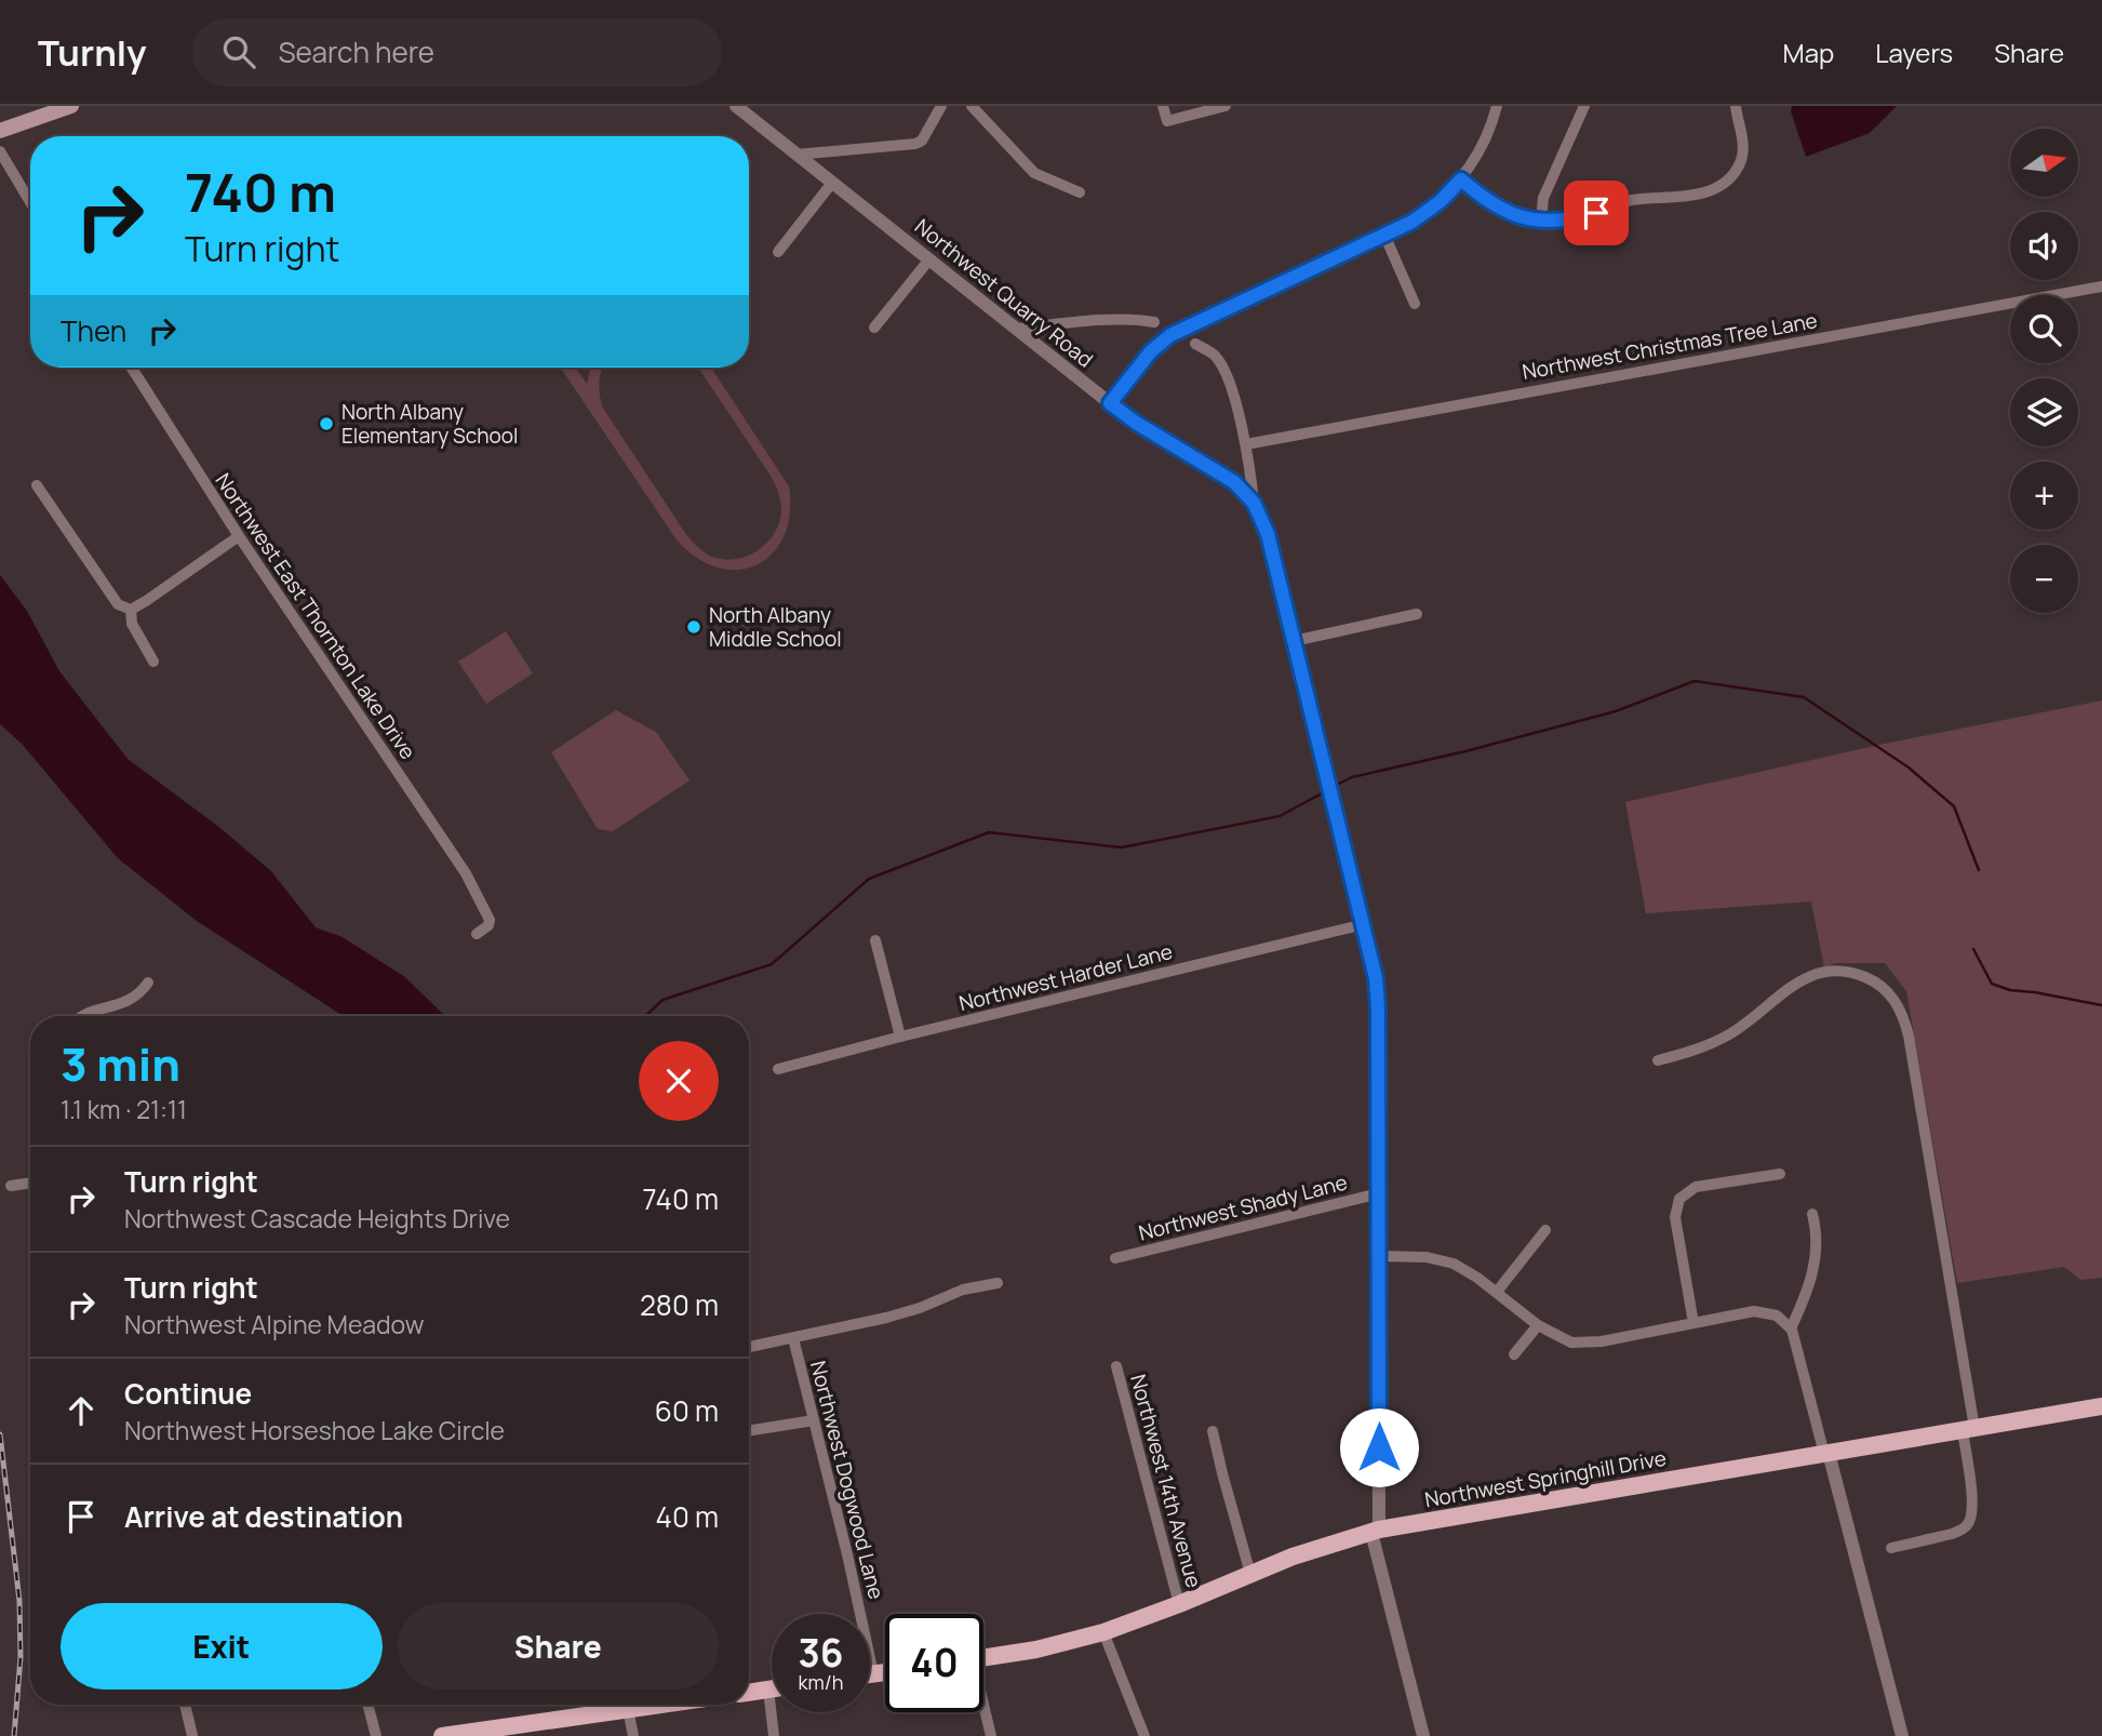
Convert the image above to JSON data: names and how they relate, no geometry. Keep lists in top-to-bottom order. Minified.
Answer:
{"streets":{"main road":["Northwest Springhill Drive"],"street":["Northwest Quarry Road","Northwest Christmas Tree Lane","Northwest East Thornton Lake Drive","Northwest Harder Lane","Northwest Shady Lane","Northwest Dogwood Lane","Northwest 14th Avenue"]},"crossings":[["Northwest Quarry Road","Northwest Christmas Tree Lane"],["Northwest Quarry Road","Northwest Harder Lane"],["Northwest Quarry Road","Northwest Shady Lane"],["Northwest Quarry Road","Northwest Springhill Drive"],["Northwest Springhill Drive","Northwest 14th Avenue"]],"places":["North Albany Elementary School","North Albany Middle School"],"north":"right","page":{"header":"Turnly","search":"Search here","nav":["Map","Layers","Share"],"map_buttons":["+","−"],"turn":["740 m","Turn right"],"then":"Then","heading":["3 min","1.1 km · 21:11"],"list":[{"name":"Turn right","note":"Northwest Cascade Heights Drive","value":"740 m"},{"name":"Turn right","note":"Northwest Alpine Meadow","value":"280 m"},{"name":"Continue","note":"Northwest Horseshoe Lake Circle","value":"60 m"},{"name":"Arrive at destination","value":"40 m"}],"buttons":["Exit","Share"],"speed":"36 km/h","limit":"40"}}
